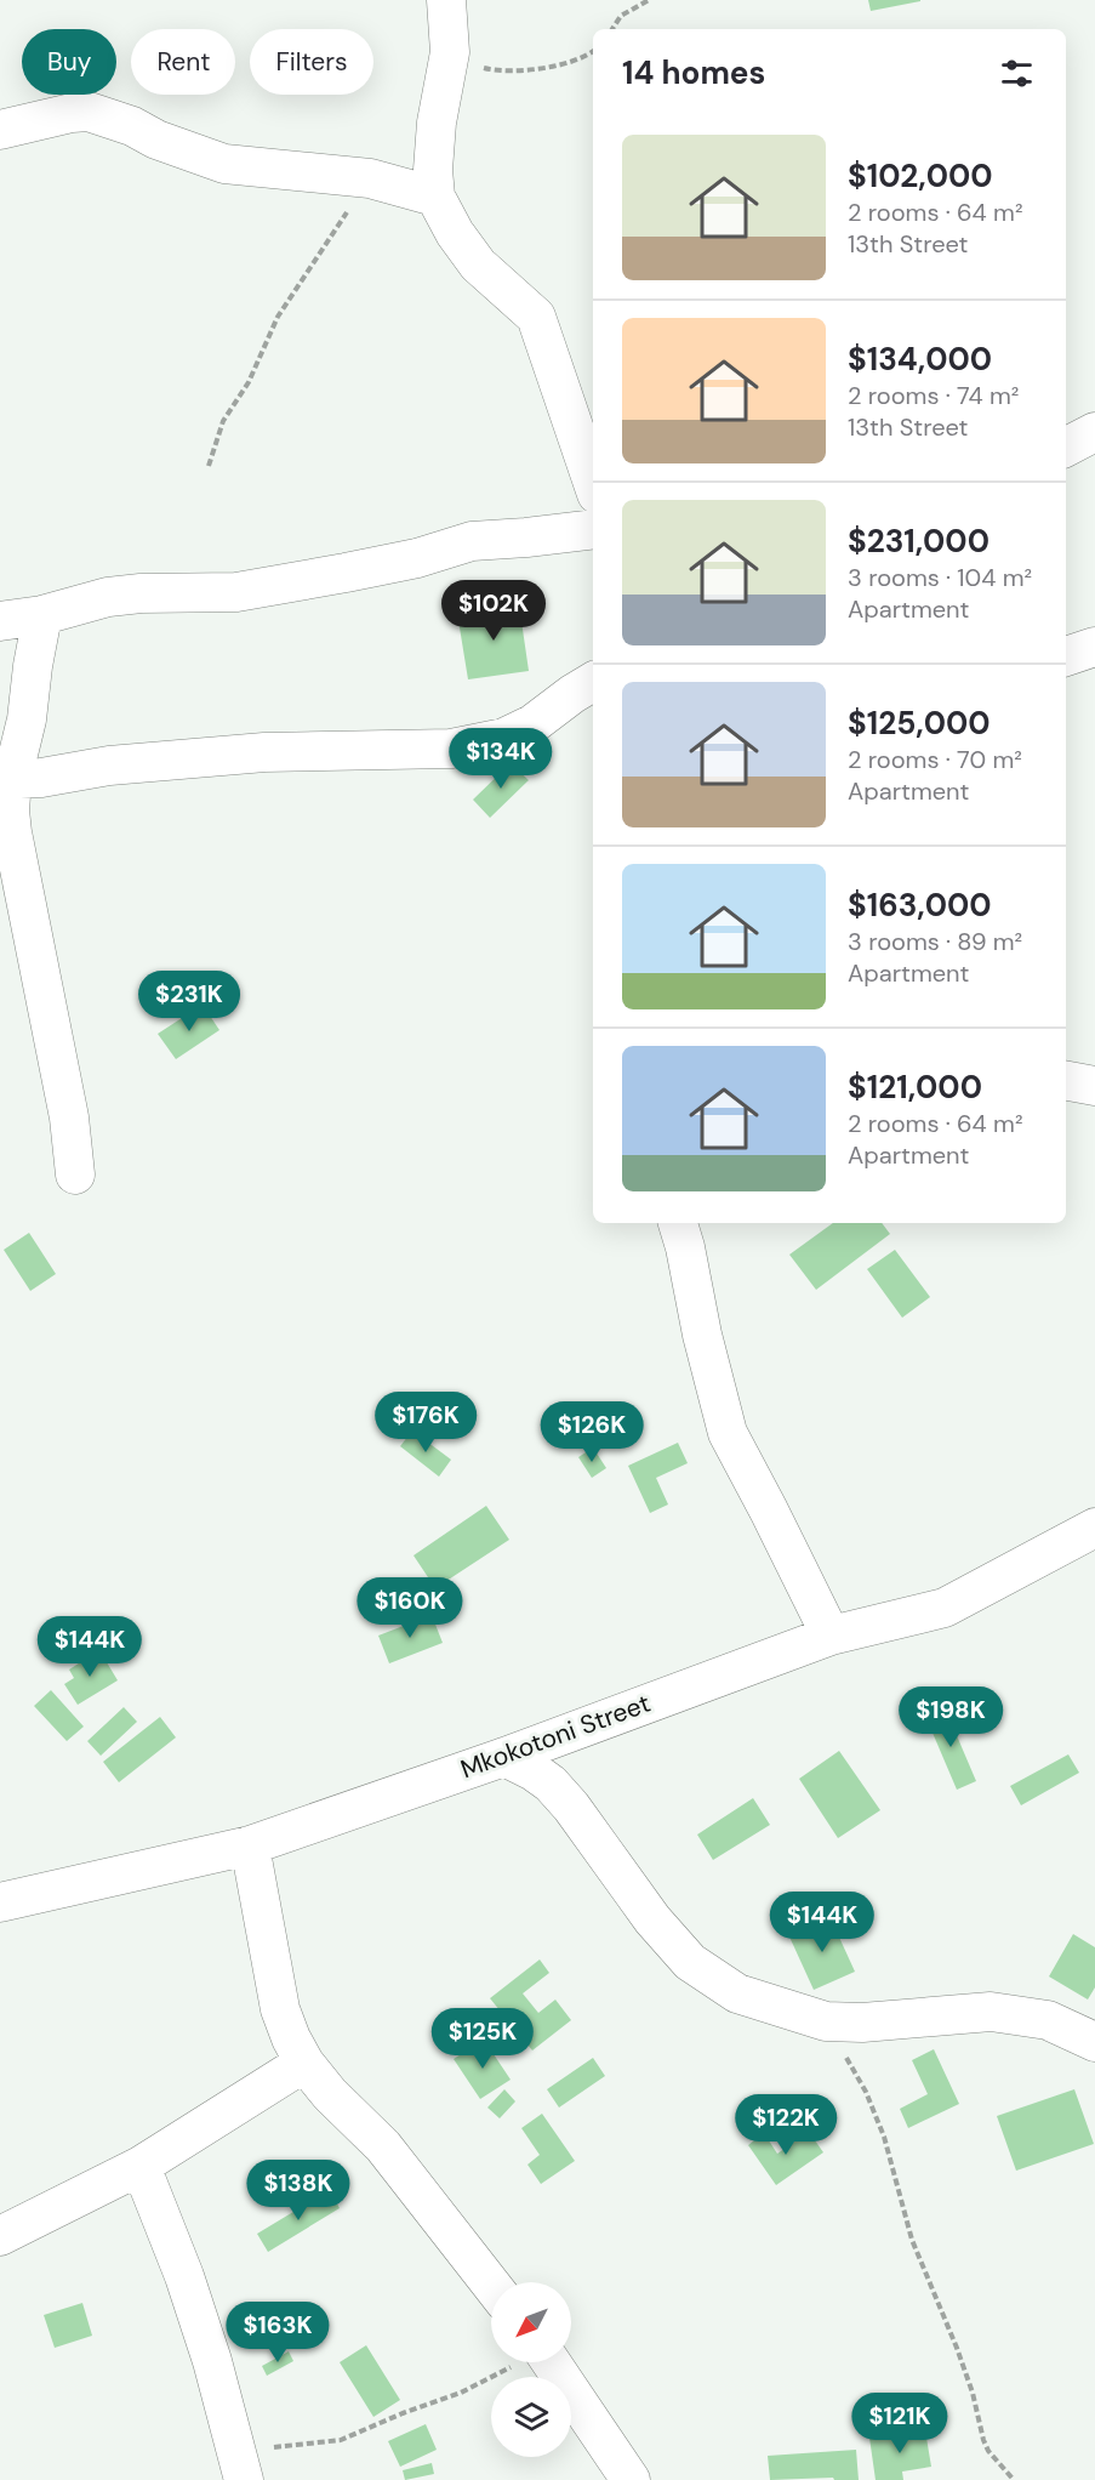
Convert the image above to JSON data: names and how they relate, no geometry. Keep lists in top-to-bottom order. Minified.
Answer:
{"streets":{"street":["Mkokotoni Street"]},"north":"bottom left","page":{"chip":["Buy","Rent","Filters"],"heading":"14 homes","list":[{"name":"$102,000","note":"2 rooms · 64 m² · 13th Street"},{"name":"$134,000","note":"2 rooms · 74 m² · 13th Street"},{"name":"$231,000","note":"3 rooms · 104 m² · Apartment"},{"name":"$125,000","note":"2 rooms · 70 m² · Apartment"},{"name":"$163,000","note":"3 rooms · 89 m² · Apartment"},{"name":"$121,000","note":"2 rooms · 64 m² · Apartment"}],"price":["$102K","$134K","$231K","$176K","$126K","$160K","$144K","$198K","$144K","$125K","$122K","$138K","$163K","$121K"]}}
